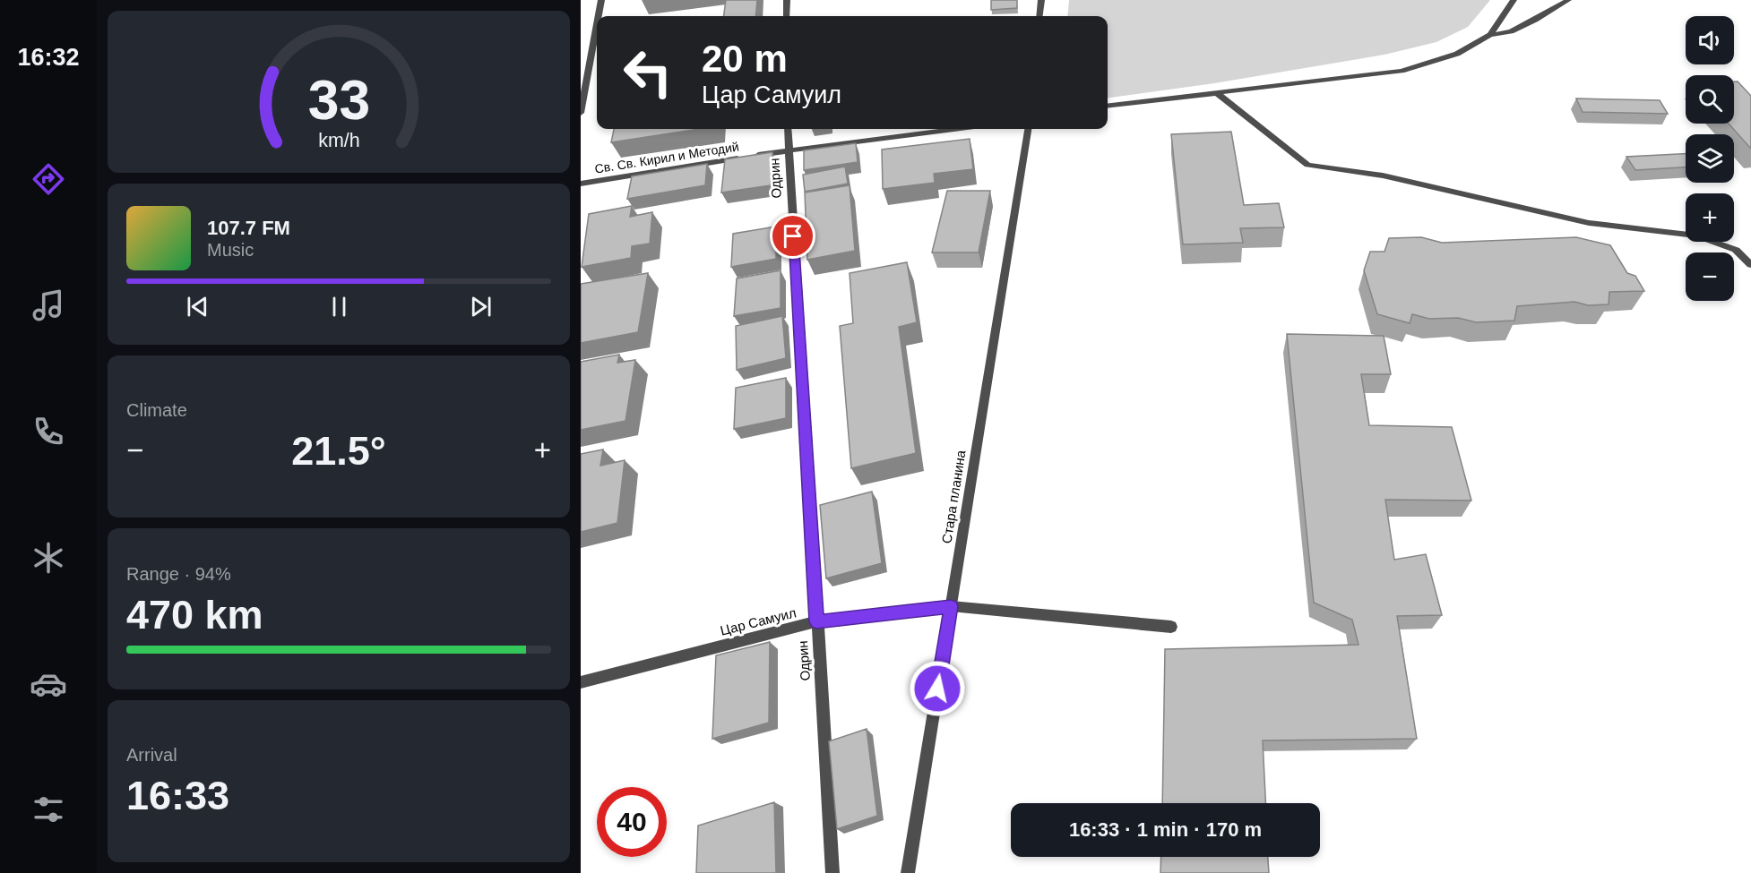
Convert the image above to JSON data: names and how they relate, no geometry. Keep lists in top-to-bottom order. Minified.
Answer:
{"streets":{"street":["Св. Св. Кирил и Методий","Одрин","Стара планина","Цар Самуил"]},"crossings":[["Св. Св. Кирил и Методий","Одрин"],["Одрин","Цар Самуил"],["Стара планина","Цар Самуил"]],"page":{"tabs":"16:32","map_buttons":["+","−"],"turn":["20 m","Цар Самуил"],"song":["107.7 FM","Music"],"tile":["Climate",["Range · 94%","470 km"],["Arrival","16:33"]],"heat":["−","21.5°","+"],"limit":"40","trip":"16:33 · 1 min · 170 m","gauge":["33","km/h"]}}
